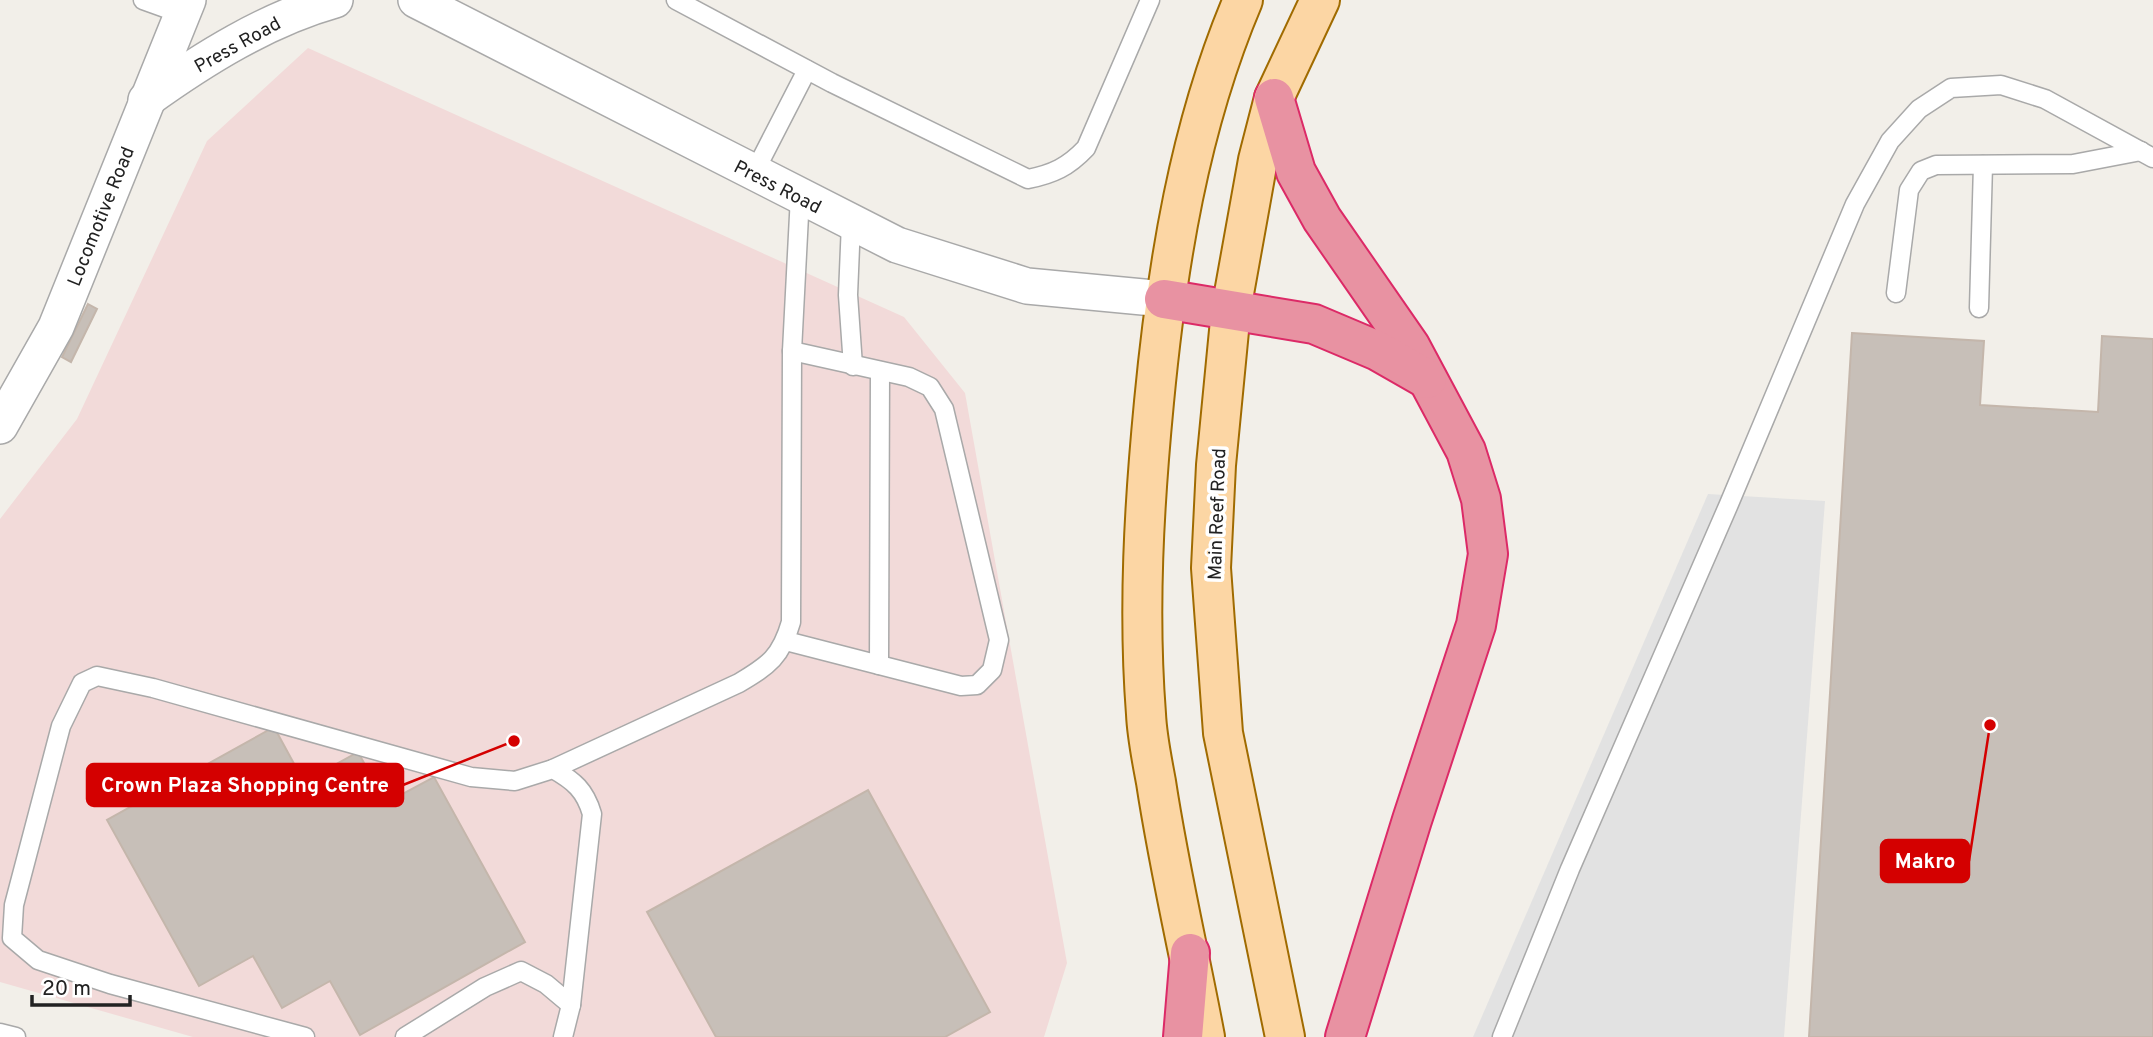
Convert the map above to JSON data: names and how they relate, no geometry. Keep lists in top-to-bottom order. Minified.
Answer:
{"streets":{"main road":["Main Reef Road"],"street":["Press Road","Locomotive Road"]},"crossings":[["Press Road","Locomotive Road"]],"places":["Makro","Crown Plaza Shopping Centre"],"scale_bar":"20 m"}
